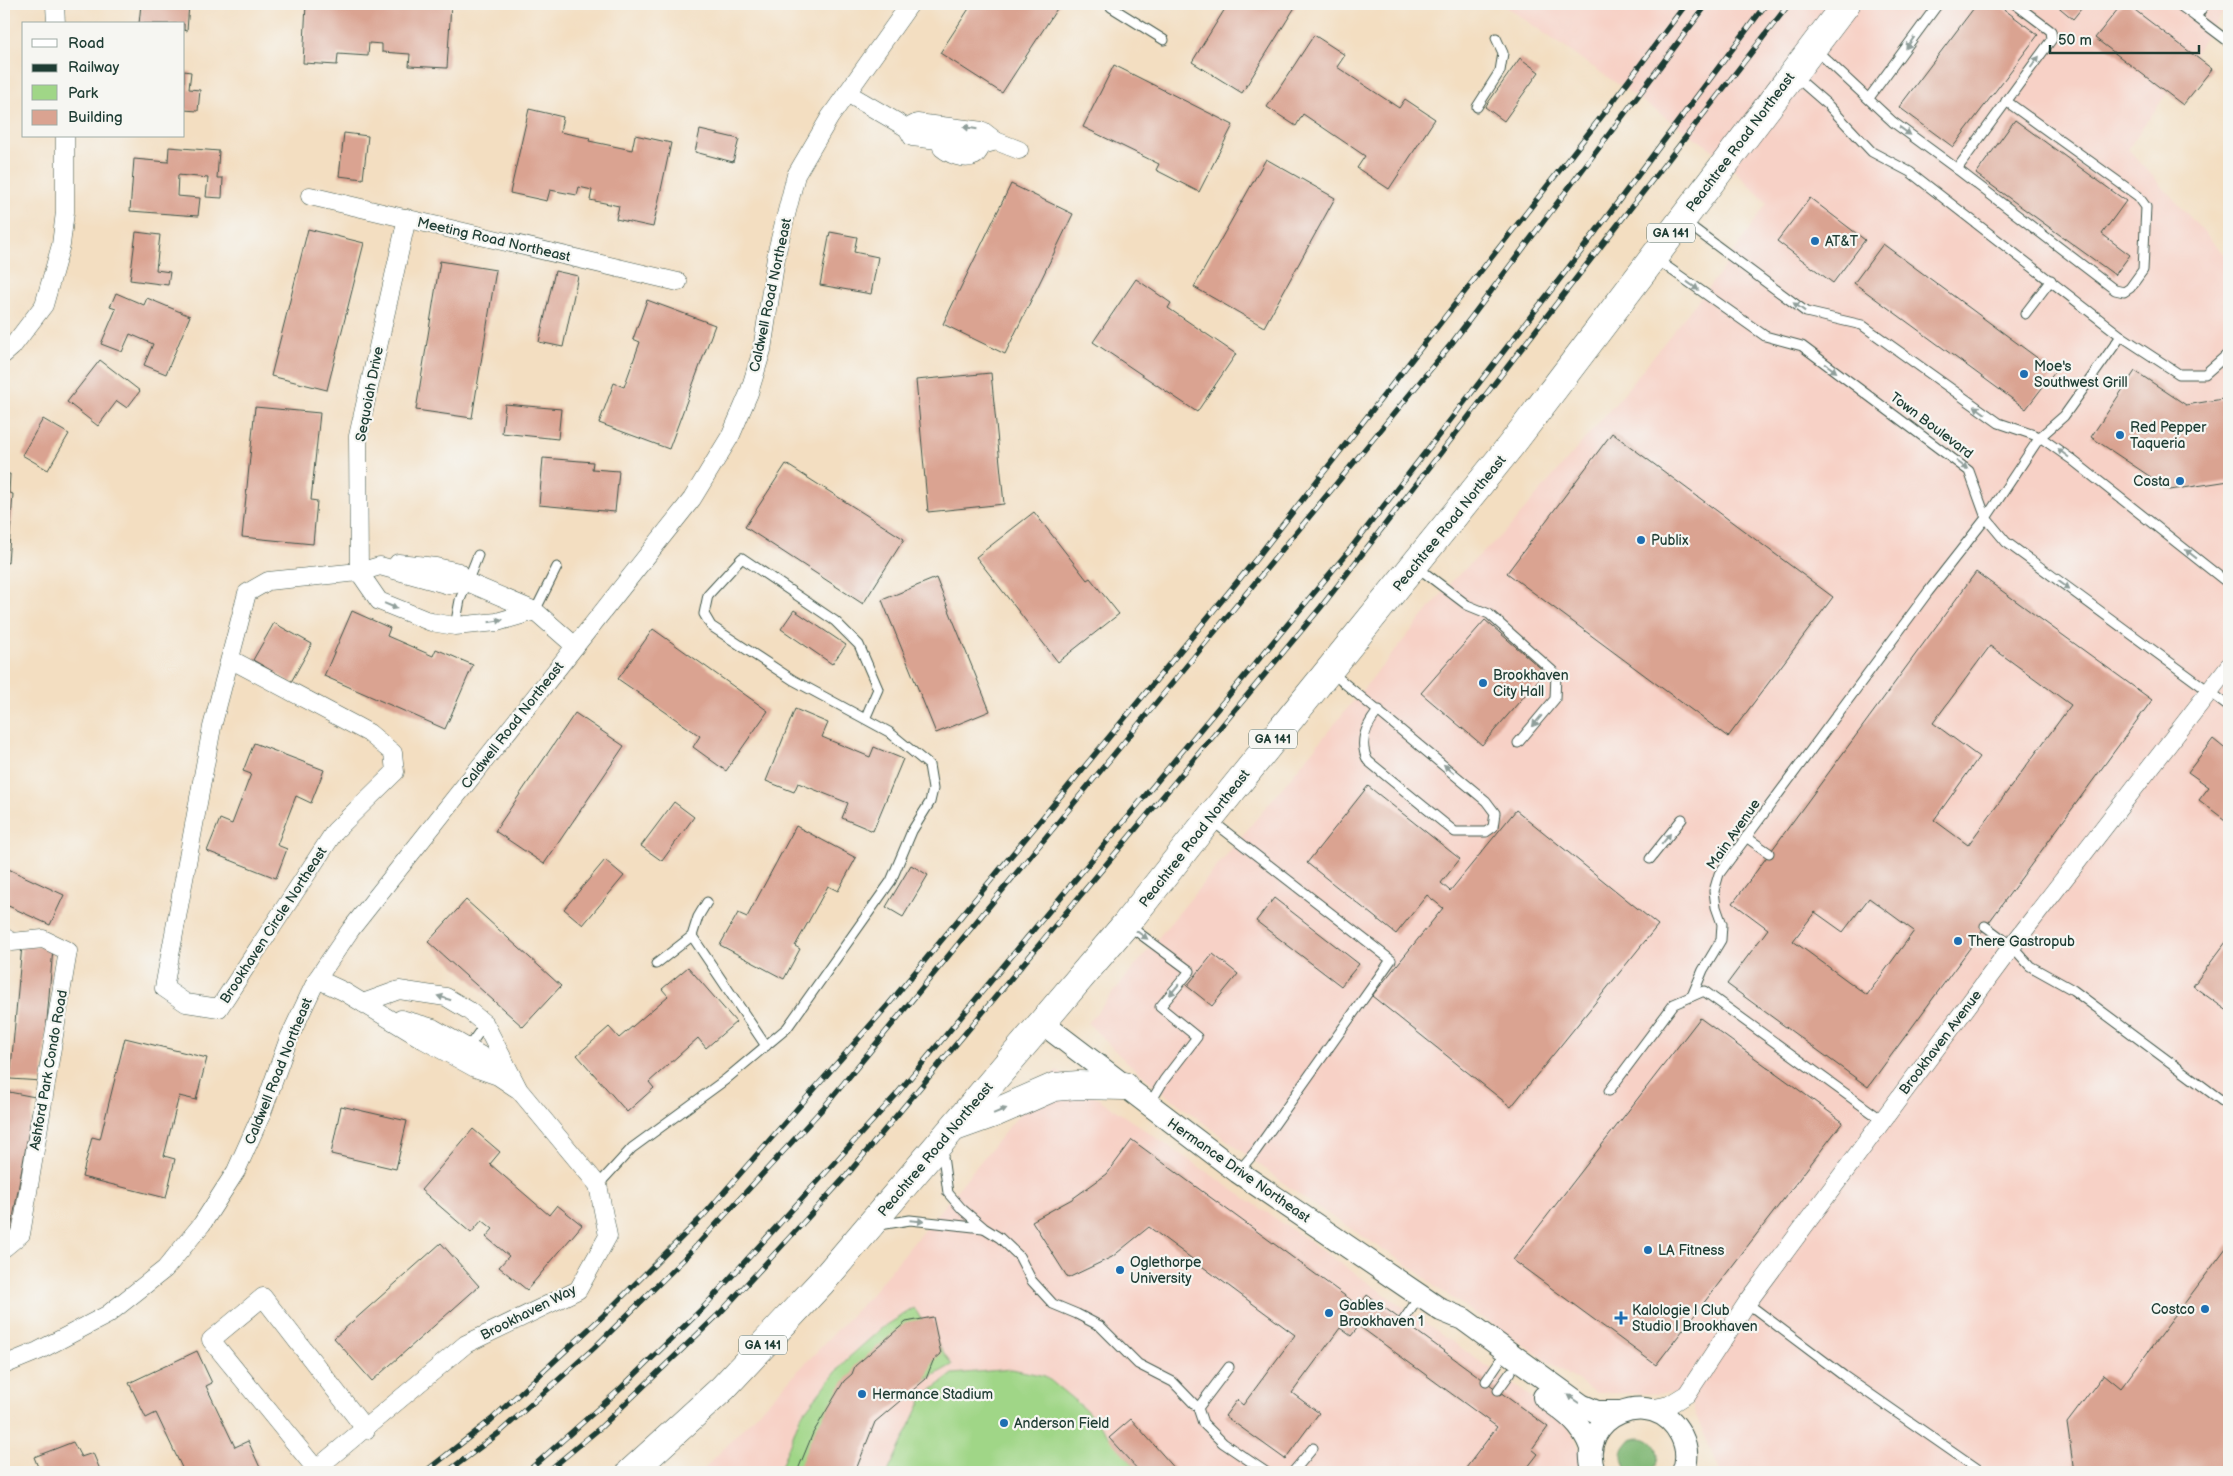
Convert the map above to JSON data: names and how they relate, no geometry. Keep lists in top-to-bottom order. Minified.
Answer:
{"streets":{"highway":["Peachtree Road Northeast","GA 141"],"street":["Meeting Road Northeast","Caldwell Road Northeast","Sequoiah Drive","Brookhaven Circle Northeast","Brookhaven Avenue","Ashford Park Condo Road","Hermance Drive Northeast","Brookhaven Way"],"lane":["Town Boulevard","Main Avenue"]},"crossings":[["Peachtree Road Northeast","Town Boulevard"],["Peachtree Road Northeast","Hermance Drive Northeast"],["Meeting Road Northeast","Sequoiah Drive"],["Caldwell Road Northeast","Brookhaven Way"],["Sequoiah Drive","Brookhaven Circle Northeast"],["Town Boulevard","Main Avenue"],["Town Boulevard","Brookhaven Avenue"],["Brookhaven Avenue","Hermance Drive Northeast"]],"places":{"other":["AT&T","Moe's Southwest Grill","Red Pepper Taqueria","Costa","Publix","Brookhaven City Hall","There Gastropub","LA Fitness","Oglethorpe University","Costco","Gables Brookhaven 1","Hermance Stadium","Anderson Field"],"health":["Kalologie | Club Studio | Brookhaven"]},"legend":["Road","Railway","Park","Building"],"scale_bar":"50 m"}
